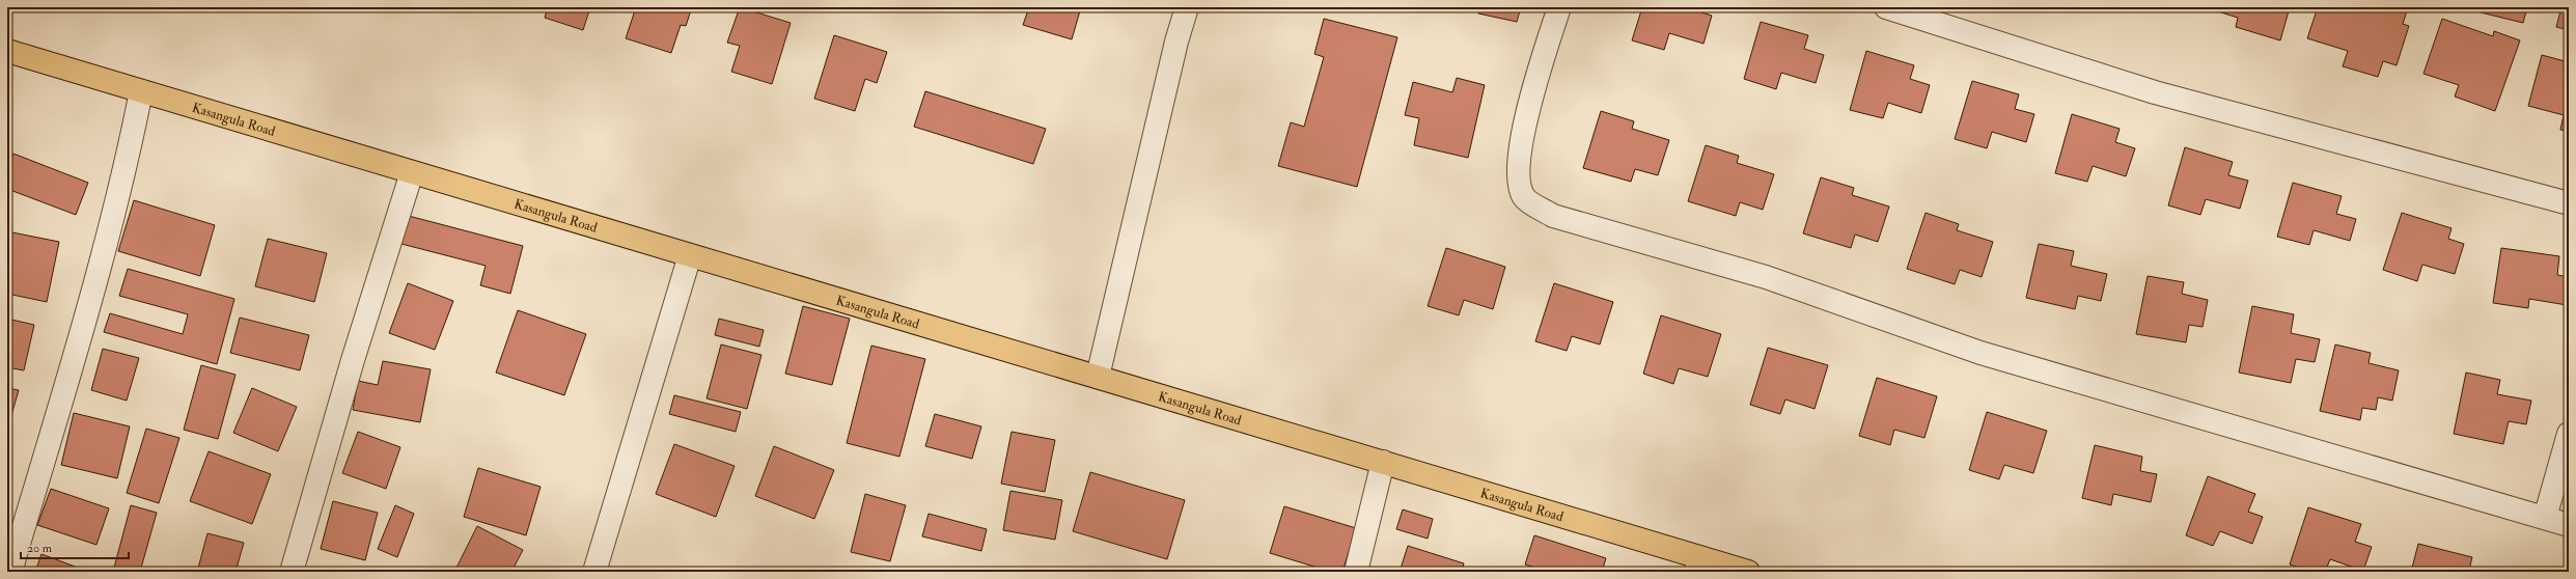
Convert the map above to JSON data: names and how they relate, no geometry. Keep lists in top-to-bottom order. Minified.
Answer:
{"streets":{"main road":["Kasangula Road"]},"scale_bar":"20 m"}
